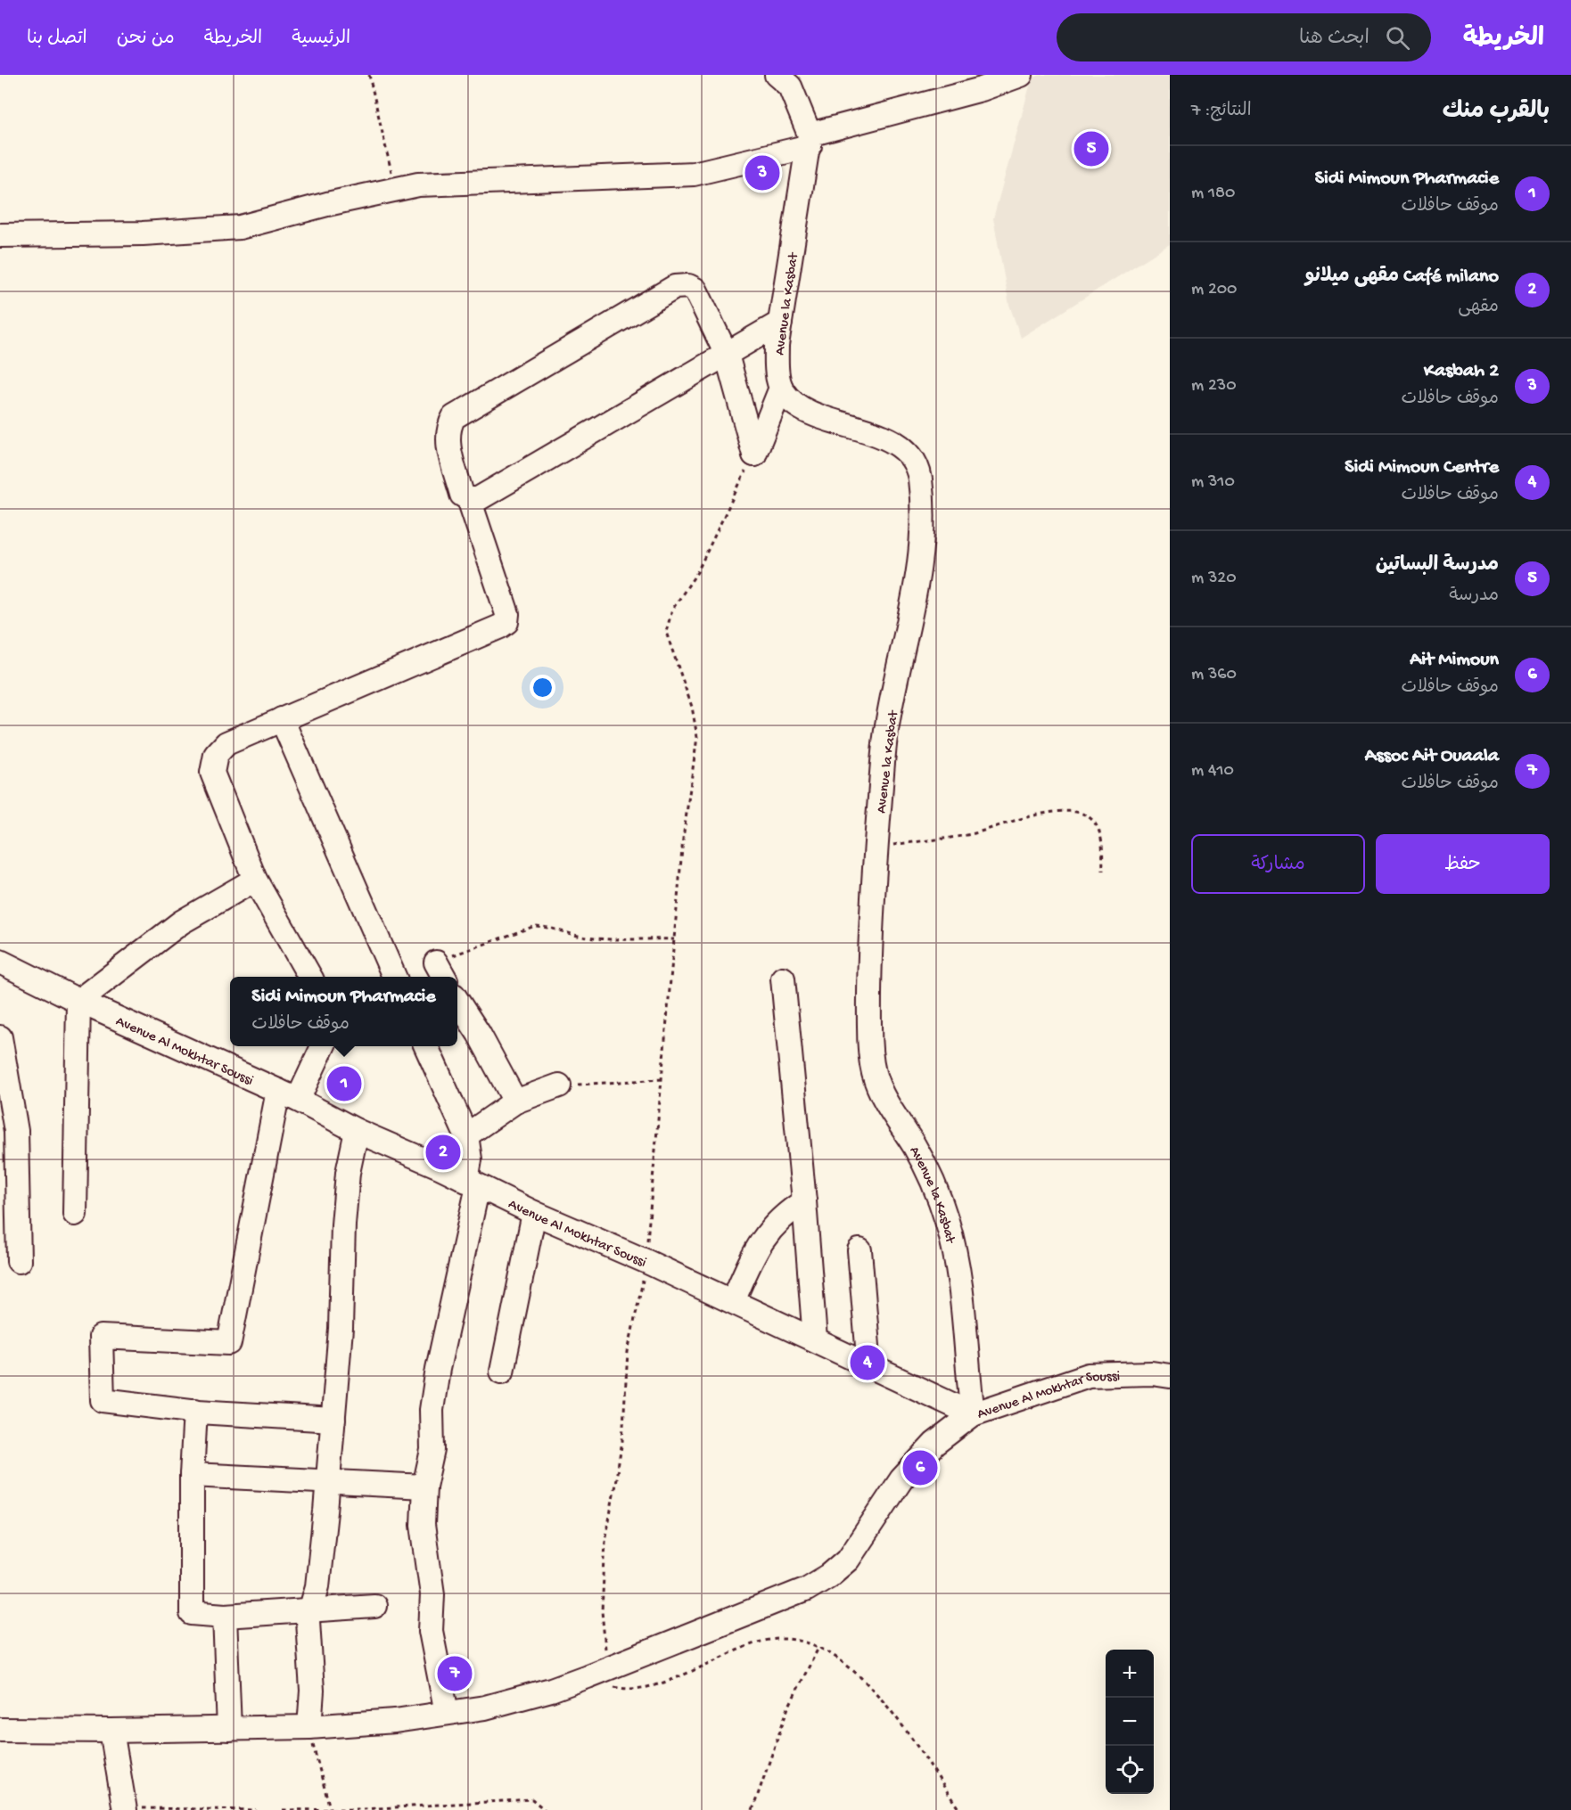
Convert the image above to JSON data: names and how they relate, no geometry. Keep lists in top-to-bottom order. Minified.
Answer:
{"streets":{"street":["Avenue la Kasbat","Avenue Al Mokhtar Soussi"]},"crossings":[["Avenue la Kasbat","Avenue Al Mokhtar Soussi"]],"page":{"header":"الخريطة","search":"ابحث هنا","nav":["الرئيسية","الخريطة","من نحن","اتصل بنا"],"heading":["بالقرب منك","النتائج: 7"],"pins":["5","3","1","2","4","6","7"],"list":[{"mark":"1","name":"Sidi Mimoun Pharmacie","note":"موقف حافلات","value":"180 m"},{"mark":"2","name":"Café milano مقهى ميلانو","note":"مقهى","value":"200 m"},{"mark":"3","name":"Kasbah 2","note":"موقف حافلات","value":"230 m"},{"mark":"4","name":"Sidi Mimoun Centre","note":"موقف حافلات","value":"310 m"},{"mark":"5","name":"مدرسة البساتين","note":"مدرسة","value":"320 m"},{"mark":"6","name":"Ait Mimoun","note":"موقف حافلات","value":"360 m"},{"mark":"7","name":"Assoc Ait Ouaala","note":"موقف حافلات","value":"410 m"}],"buttons":["حفظ","مشاركة"],"popup":["Sidi Mimoun Pharmacie","موقف حافلات"],"map_buttons":["+","−"]}}
